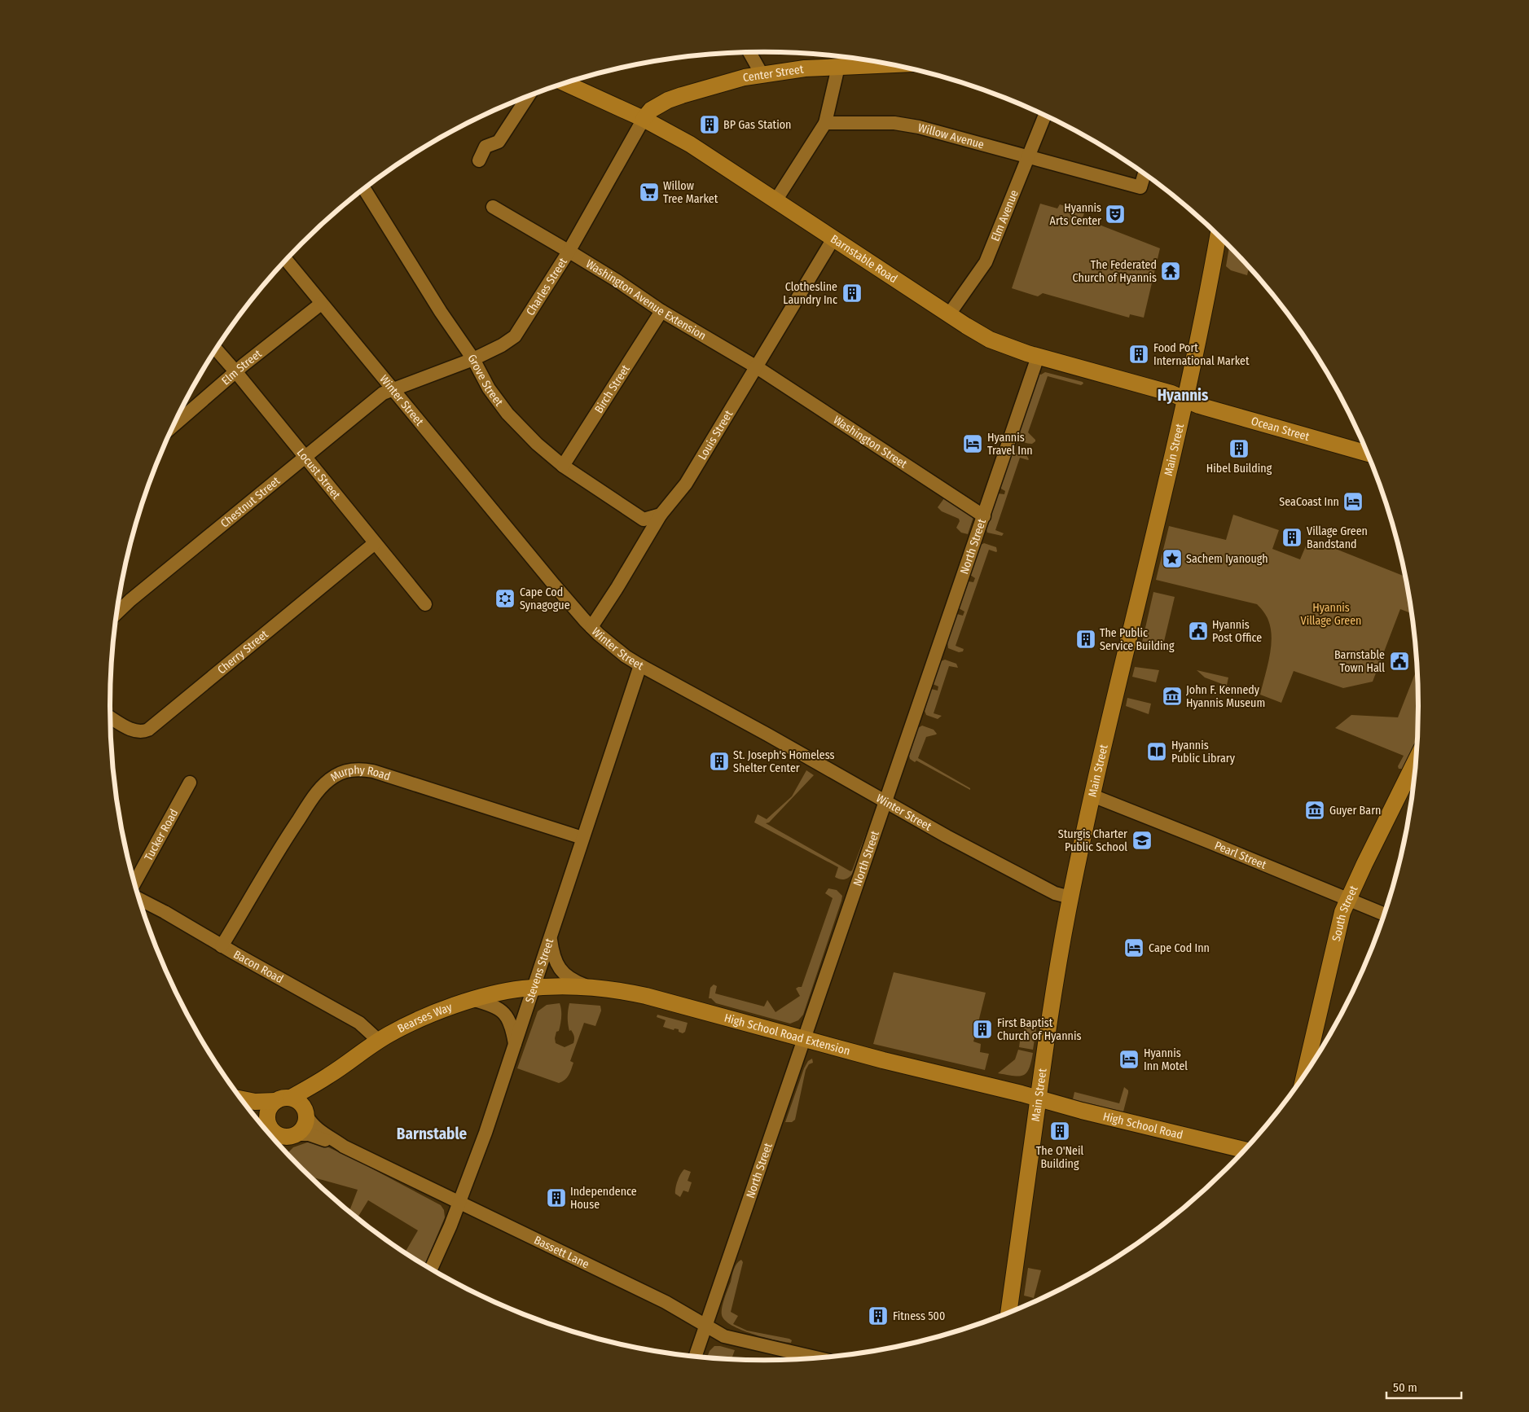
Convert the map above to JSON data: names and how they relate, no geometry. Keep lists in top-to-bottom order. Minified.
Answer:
{"streets":{"main road":["Center Street","Barnstable Road","Ocean Street","Main Street","South Street","Bearses Way","High School Road Extension","High School Road"],"street":["Willow Avenue","Elm Avenue","Charles Street","Washington Avenue Extension","Elm Street","Grove Street","Birch Street","Winter Street","Louis Street","Washington Street","Locust Street","Chestnut Street","North Street","Cherry Street","Murphy Road","Tucker Road","Pearl Street","Bacon Road","Stevens Street","Bassett Lane"]},"crossings":[["Center Street","Barnstable Road"],["Center Street","Charles Street"],["Willow Avenue","Elm Avenue"],["Elm Avenue","Barnstable Road"],["Barnstable Road","Charles Street"],["Barnstable Road","Ocean Street"],["Barnstable Road","Louis Street"],["Barnstable Road","Main Street"],["Barnstable Road","North Street"],["Charles Street","Washington Avenue Extension"],["Charles Street","Grove Street"],["Charles Street","Winter Street"],["Charles Street","Chestnut Street"],["Washington Avenue Extension","Birch Street"],["Washington Avenue Extension","Louis Street"],["Washington Avenue Extension","Washington Street"],["Elm Street","Winter Street"],["Elm Street","Locust Street"],["Grove Street","Birch Street"],["Grove Street","Louis Street"],["Winter Street","Louis Street"],["Winter Street","Main Street"],["Winter Street","Chestnut Street"],["Winter Street","North Street"],["Winter Street","Stevens Street"],["Ocean Street","Main Street"],["Louis Street","Washington Street"],["Washington Street","North Street"],["Main Street","Pearl Street"],["Main Street","High School Road Extension"],["Main Street","High School Road"],["Locust Street","Chestnut Street"],["Locust Street","Cherry Street"],["North Street","High School Road Extension"],["North Street","Bassett Lane"],["Murphy Road","Bacon Road"],["Murphy Road","Stevens Street"],["Pearl Street","South Street"],["Bacon Road","Bearses Way"],["Stevens Street","Bearses Way"],["Stevens Street","High School Road Extension"],["Stevens Street","Bassett Lane"],["Bearses Way","High School Road Extension"],["Bearses Way","Bassett Lane"],["High School Road Extension","High School Road"]],"districts":["Hyannis","Barnstable"],"parks":["Hyannis Village Green"],"places":{"building":["BP Gas Station","Clothesline Laundry Inc","Food Port International Market","Hibel Building","Village Green Bandstand","The Public Service Building","St. Joseph's Homeless Shelter Center","First Baptist Church of Hyannis","The O'Neil Building","Independence House","Fitness 500"],"supermarket":["Willow Tree Market"],"theatre":["Hyannis Arts Center"],"temple":["The Federated Church of Hyannis"],"hotel":["Hyannis Travel Inn","SeaCoast Inn","Cape Cod Inn","Hyannis Inn Motel"],"place":["Sachem Iyanough"],"synagogue":["Cape Cod Synagogue"],"public building":["Hyannis Post Office","Barnstable Town Hall"],"museum":["John F. Kennedy Hyannis Museum","Guyer Barn"],"library":["Hyannis Public Library"],"school or university":["Sturgis Charter Public School"]},"scale_bar":"50 m"}
